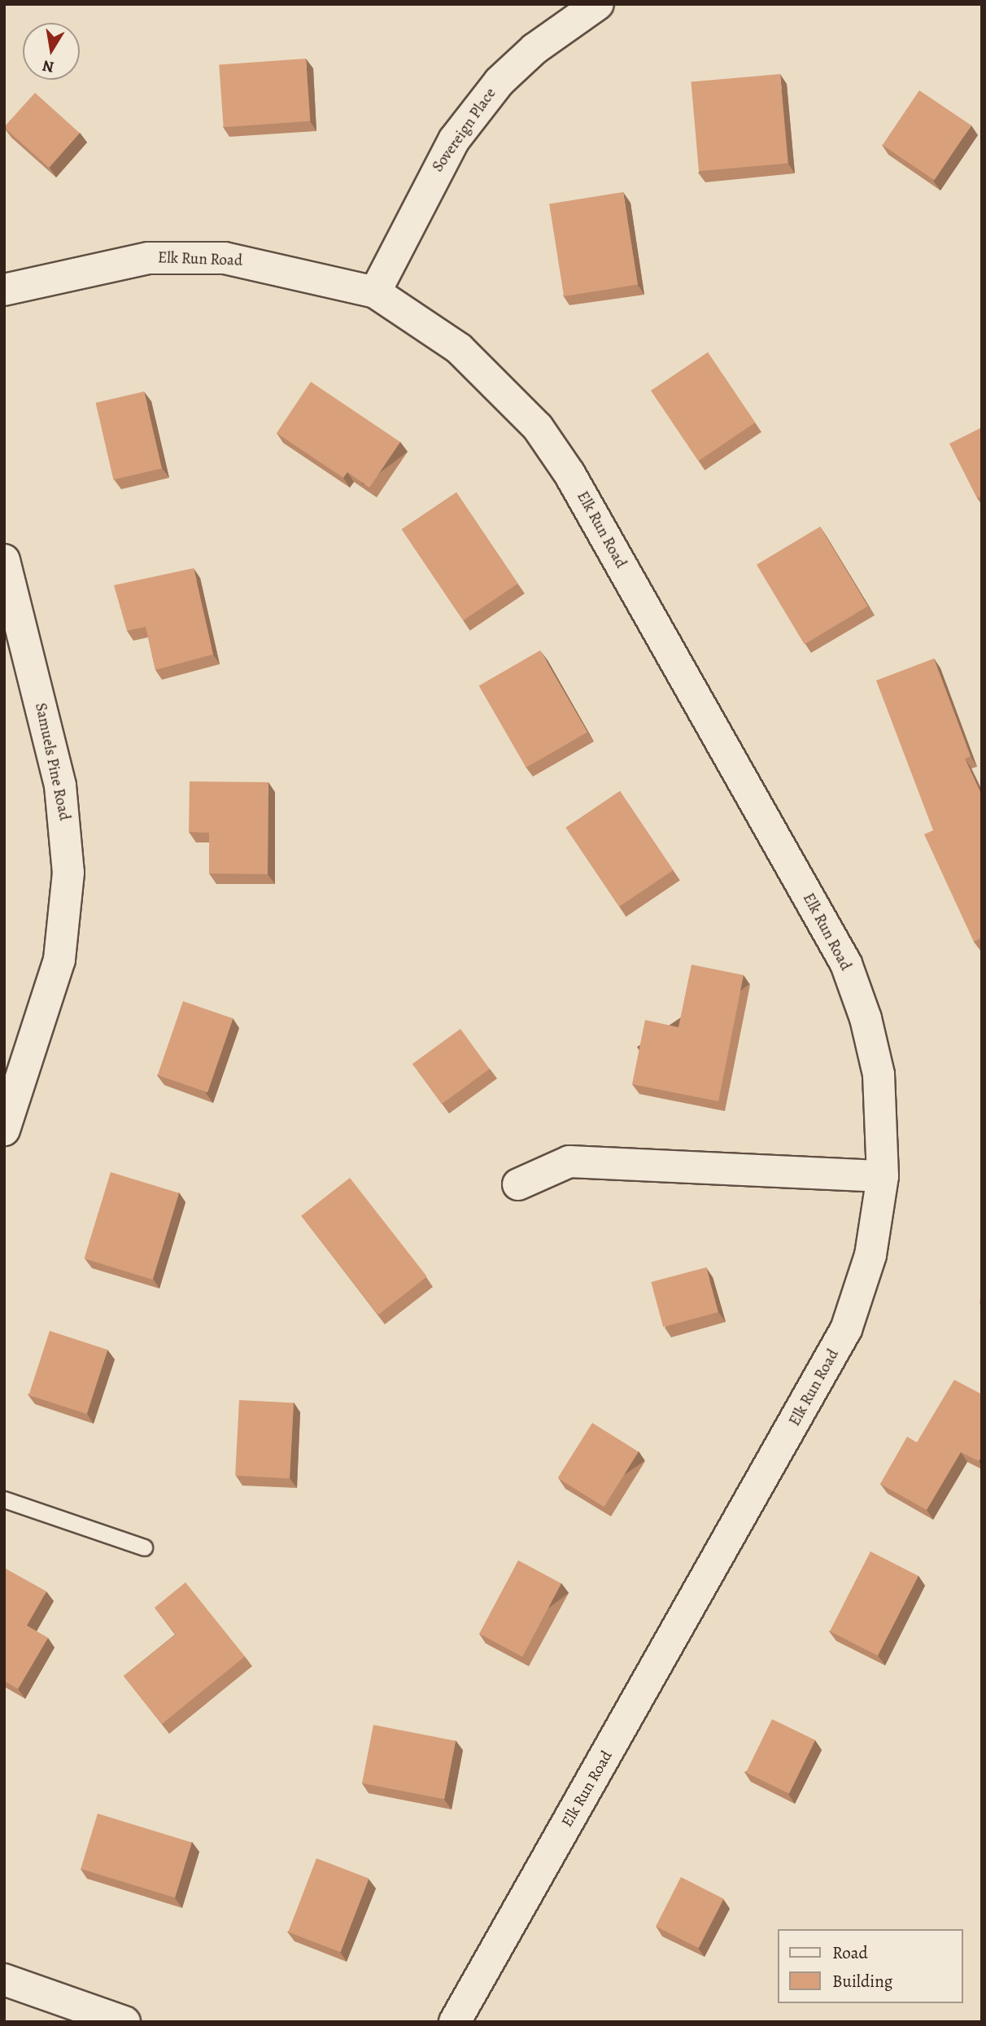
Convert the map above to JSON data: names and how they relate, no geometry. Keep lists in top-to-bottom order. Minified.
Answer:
{"streets":{"street":["Sovereign Place","Elk Run Road","Samuels Pine Road"]},"crossings":[["Sovereign Place","Elk Run Road"]],"legend":["Road","Building"],"north":"bottom"}
